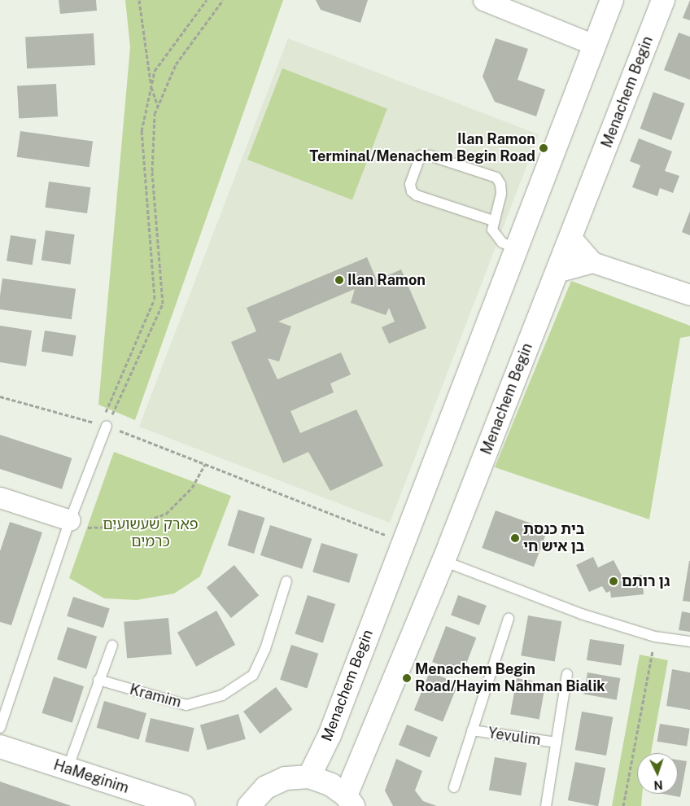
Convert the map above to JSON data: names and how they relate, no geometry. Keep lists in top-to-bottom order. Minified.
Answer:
{"streets":{"main road":["Menachem Begin","HaMeginim"],"lane":["Kramim","Yevulim"]},"parks":["פארק שעשועים כרמים"],"places":["Ilan Ramon Terminal/Menachem Begin Road","Ilan Ramon","בית כנסת בן איש חי","גן רותם","Menachem Begin Road/Hayim Nahman Bialik"],"north":"bottom"}
